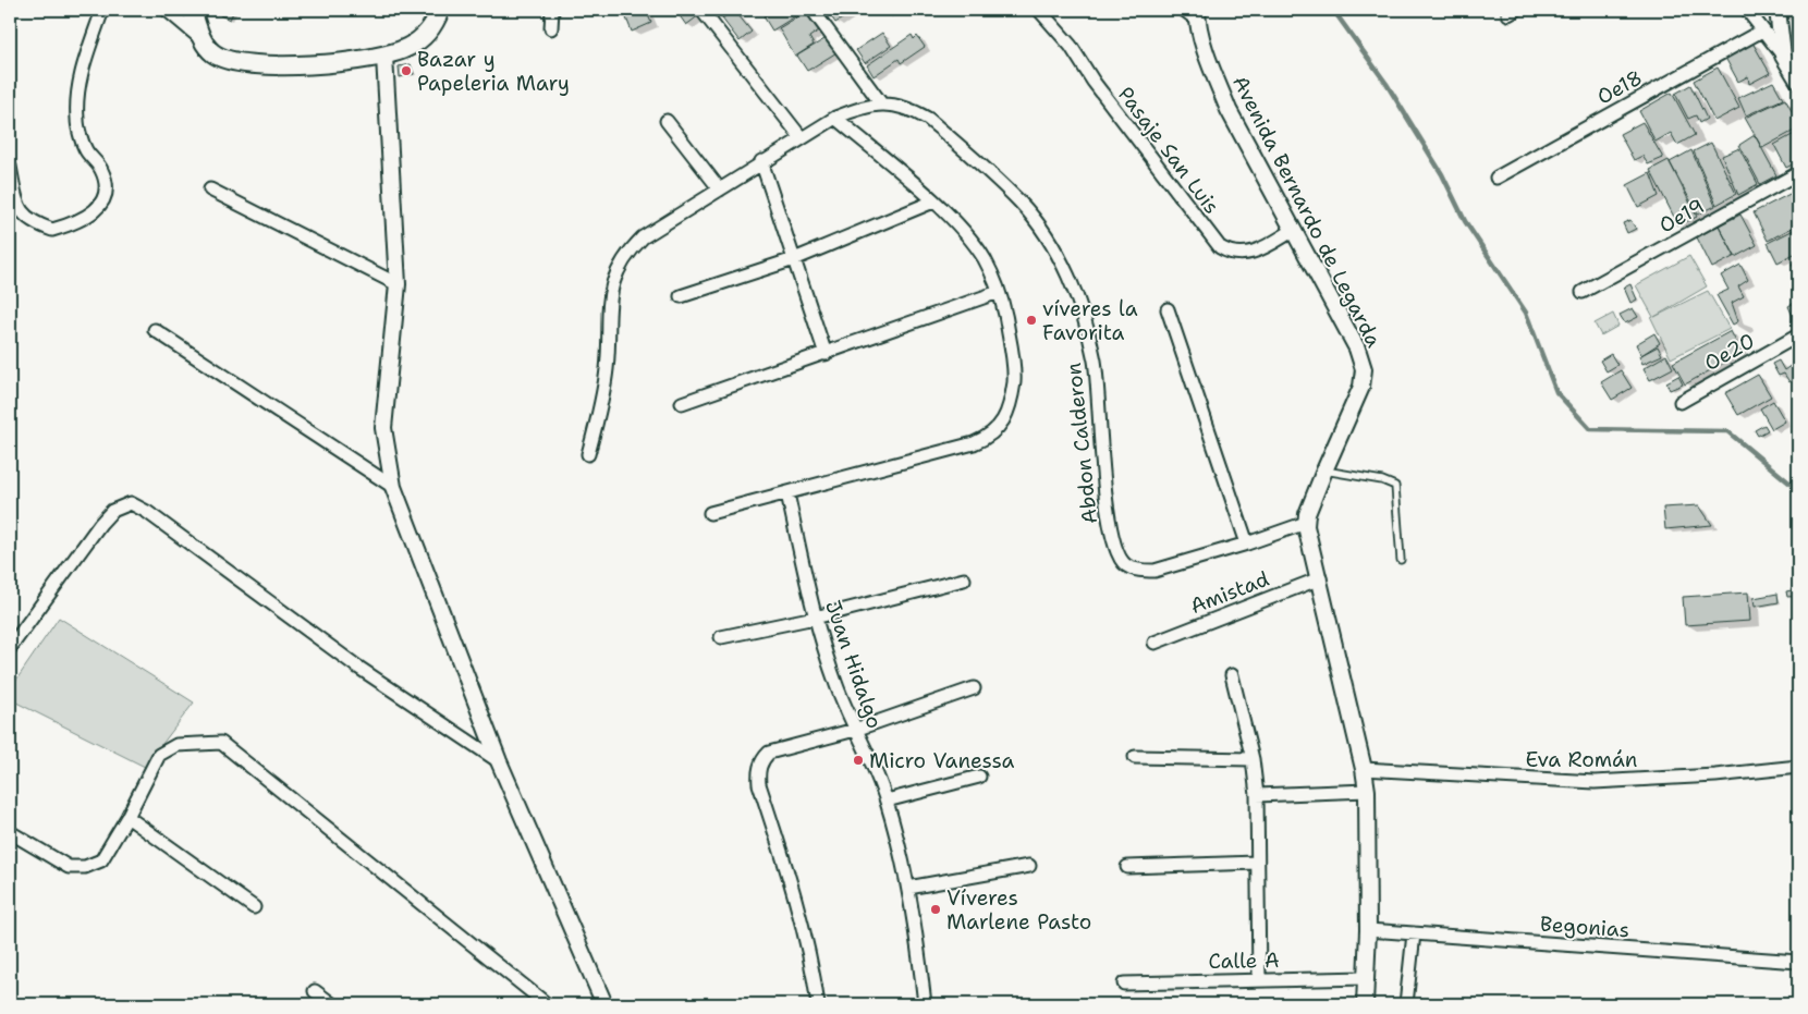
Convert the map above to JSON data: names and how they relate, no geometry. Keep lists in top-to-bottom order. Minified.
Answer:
{"streets":{"street":["Oe18","Pasaje San Luis","Avenida Bernardo de Legarda","Oe19","Oe20","Abdon Calderon","Amistad","Juan Hidalgo","Eva Román","Begonias","Calle A"]},"crossings":[["Pasaje San Luis","Avenida Bernardo de Legarda"],["Avenida Bernardo de Legarda","Abdon Calderon"]],"places":["Bazar y Papeleria Mary","víveres la Favorita","Micro Vanessa","Víveres Marlene Pasto"]}
